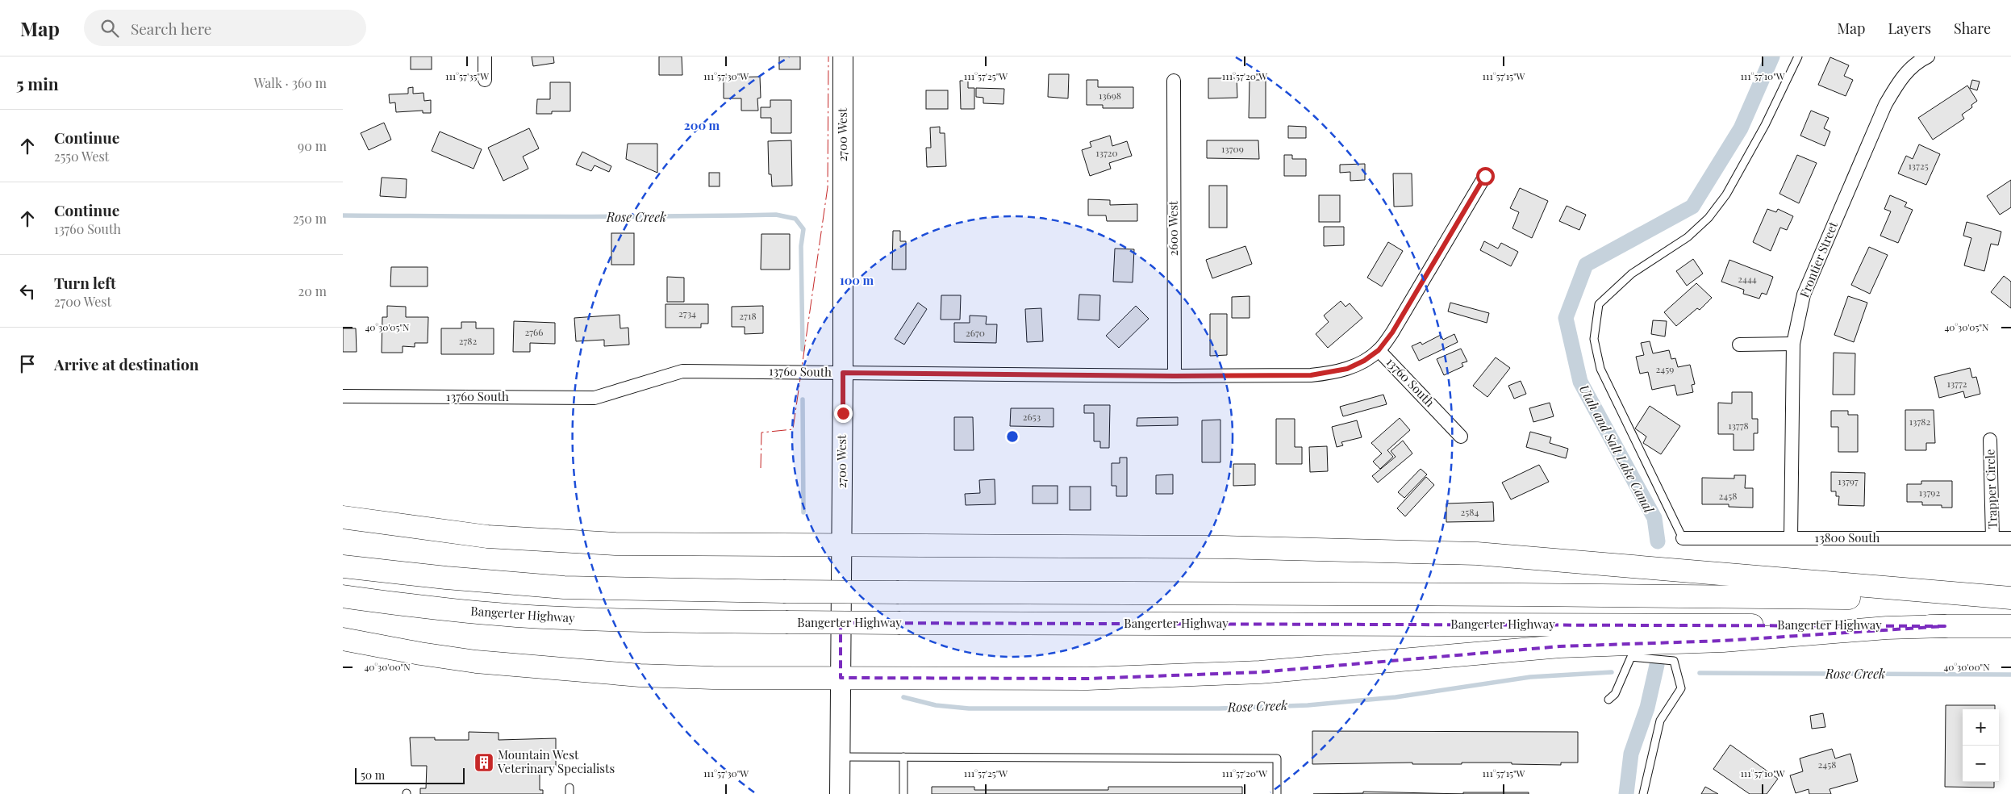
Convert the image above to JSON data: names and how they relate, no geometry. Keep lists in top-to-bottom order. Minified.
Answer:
{"streets":{"highway":["Bangerter Highway"],"main road":["2700 West"],"street":["2600 West","Frontier Street","13760 South","Trapper Circle","13800 South"]},"crossings":[["2700 West","13760 South"],["2600 West","13760 South"],["Frontier Street","13800 South"],["Trapper Circle","13800 South"]],"water":["Rose Creek","Utah and Salt Lake Canal"],"places":{"building":["Mountain West Veterinary Specialists"]},"house_numbers":["13698","13709","13720","13725","2444","2734","2718","2766","2670","2782","2459","13772","2653","13782","13778","13797","13792","2458","2584","2458"],"scale_bar":"50 m","page":{"header":"Map","search":"Search here","nav":["Map","Layers","Share"],"heading":["5 min","Walk · 360 m"],"list":[["Continue","2550 West","90 m"],["Continue","13760 South","250 m"],["Turn left","2700 West","20 m"],"Arrive at destination"],"map_buttons":["+","−"],"scale":"50 m"},"coordinates":["111°57'35\"W","111°57'30\"W","111°57'25\"W","111°57'20\"W","111°57'15\"W","111°57'10\"W","40°30'05\"N","40°30'00\"N"],"rings":["200 m","100 m"]}
